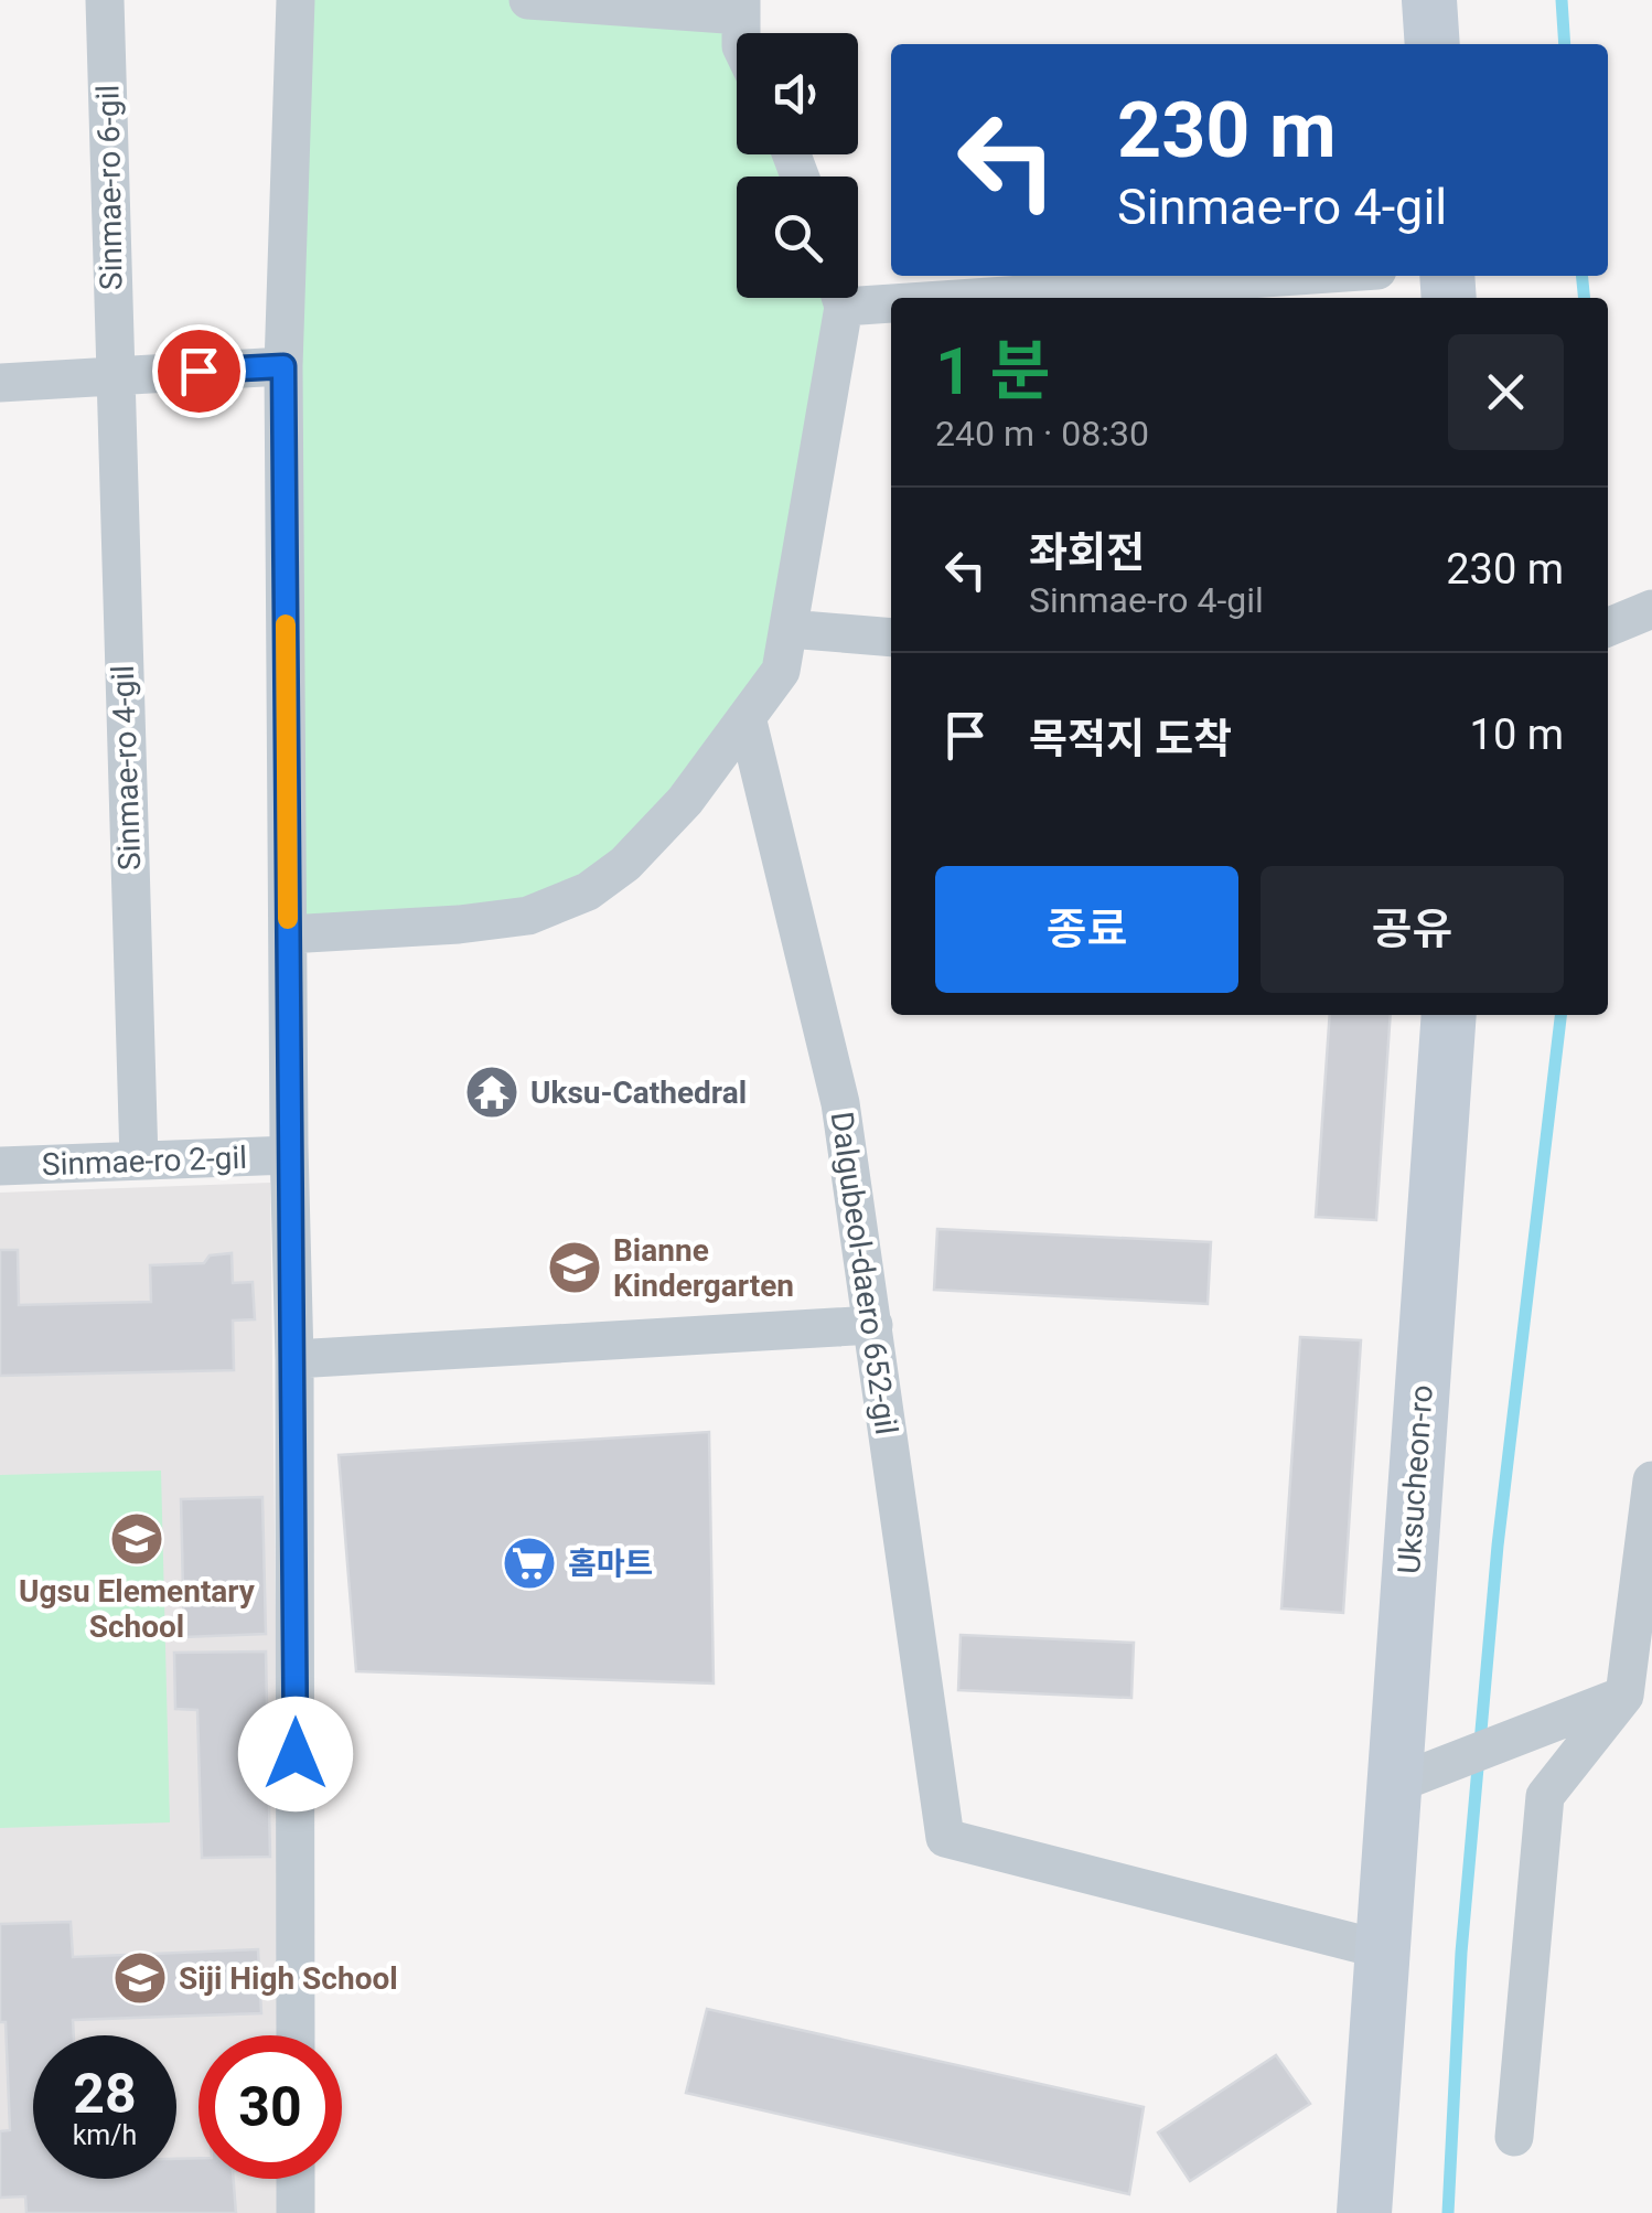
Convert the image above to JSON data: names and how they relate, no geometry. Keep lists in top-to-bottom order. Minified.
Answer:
{"streets":{"main road":["Uksucheon-ro"],"street":["Sinmae-ro 6-gil","Sinmae-ro 4-gil","Sinmae-ro 2-gil","Dalgubeol-daero 652-gil"]},"crossings":[["Sinmae-ro 6-gil","Sinmae-ro 4-gil"],["Sinmae-ro 4-gil","Sinmae-ro 2-gil"],["Dalgubeol-daero 652-gil","Uksucheon-ro"]],"places":{"temple":["Uksu-Cathedral"],"school or university":["Bianne Kindergarten","Ugsu Elementary School","Siji High School"],"supermarket":["홈마트"]},"page":{"turn":["230 m","Sinmae-ro 4-gil"],"heading":["1 분","240 m · 08:30"],"list":[{"name":"좌회전","note":"Sinmae-ro 4-gil","value":"230 m"},{"name":"목적지 도착","value":"10 m"}],"buttons":["종료","공유"],"speed":"28 km/h","limit":"30"}}
